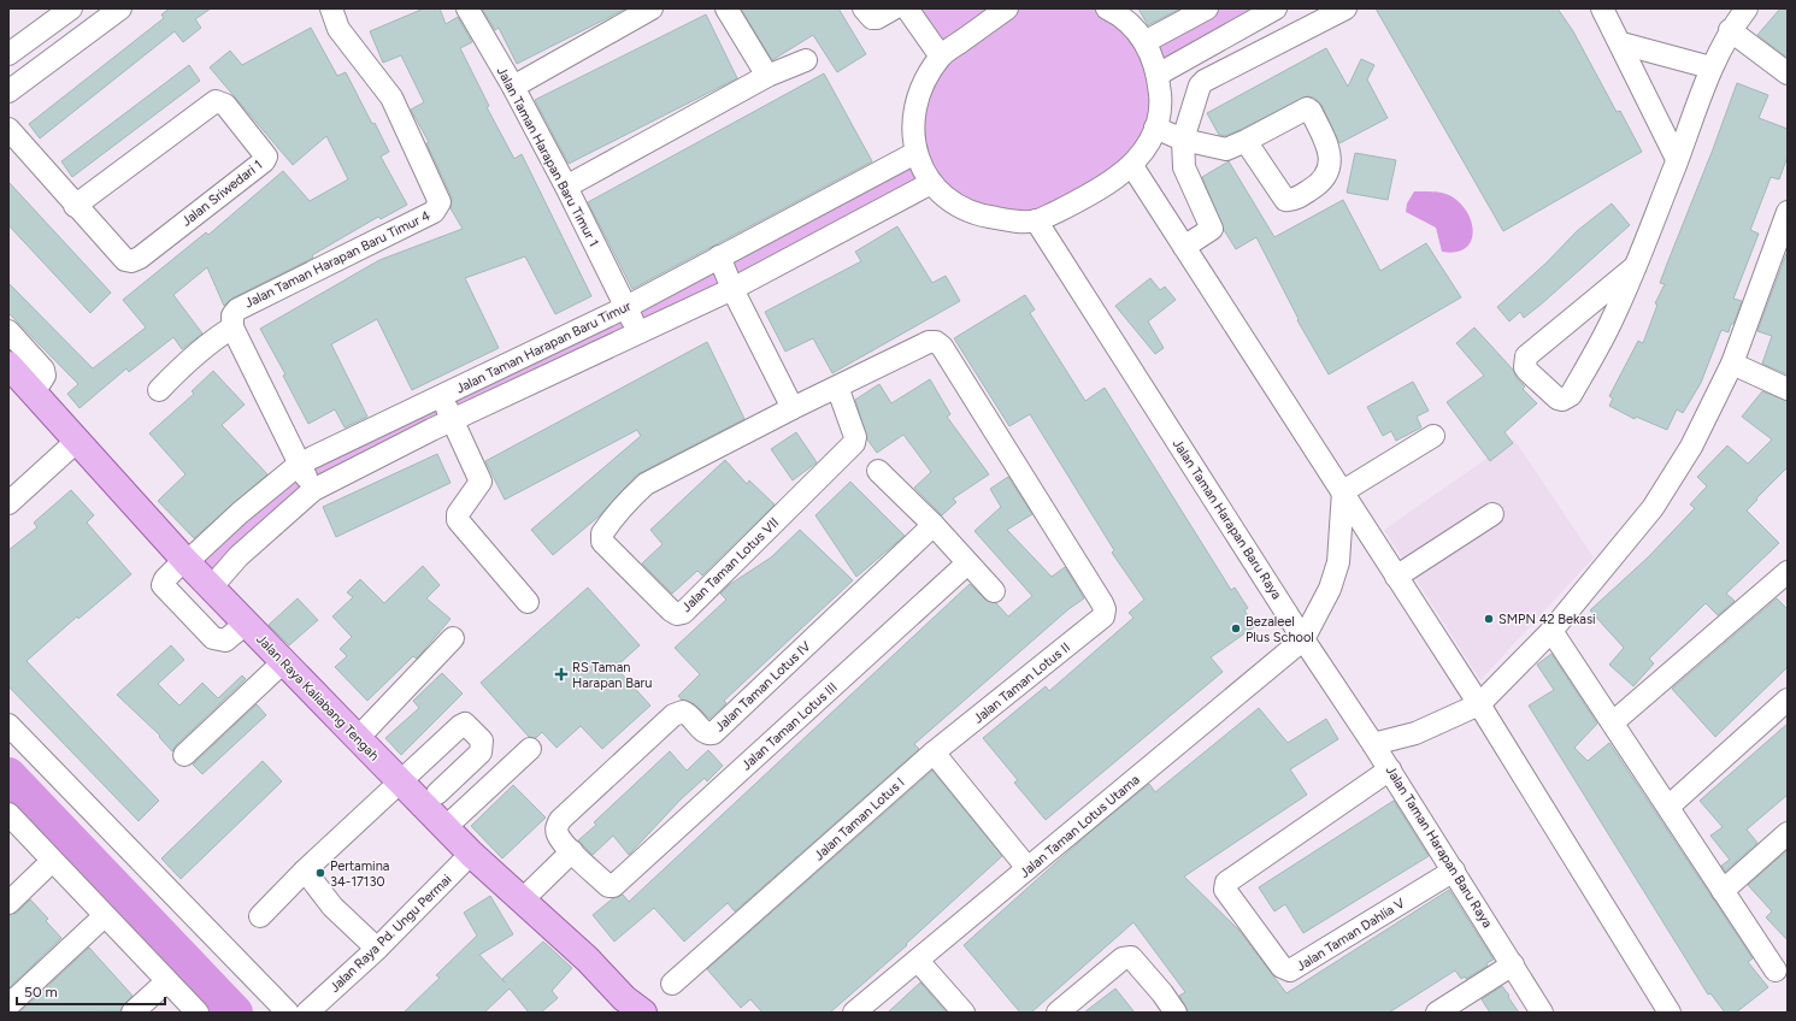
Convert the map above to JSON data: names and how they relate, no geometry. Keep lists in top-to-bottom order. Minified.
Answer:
{"streets":{"main road":["Jalan Raya Kaliabang Tengah"],"street":["Jalan Taman Harapan Baru Timur 1","Jalan Sriwedari 1","Jalan Taman Harapan Baru Timur 4","Jalan Taman Harapan Baru Timur","Jalan Taman Harapan Baru Raya","Jalan Taman Lotus VII","Jalan Taman Lotus II","Jalan Taman Lotus IV","Jalan Taman Lotus III","Jalan Taman Lotus I","Jalan Taman Lotus Utama","Jalan Raya Pd. Ungu Permai","Jalan Taman Dahlia V"]},"crossings":[["Jalan Taman Harapan Baru Timur 1","Jalan Taman Harapan Baru Timur"],["Jalan Taman Harapan Baru Timur","Jalan Raya Kaliabang Tengah"],["Jalan Taman Harapan Baru Raya","Jalan Taman Lotus Utama"],["Jalan Taman Harapan Baru Raya","Jalan Taman Dahlia V"],["Jalan Taman Lotus VII","Jalan Taman Lotus II"],["Jalan Taman Lotus II","Jalan Taman Lotus I"],["Jalan Taman Lotus IV","Jalan Taman Lotus III"],["Jalan Raya Kaliabang Tengah","Jalan Raya Pd. Ungu Permai"]],"places":{"other":["SMPN 42 Bekasi","Bezaleel Plus School","Pertamina 34-17130"],"health":["RS Taman Harapan Baru"]},"scale_bar":"50 m"}
